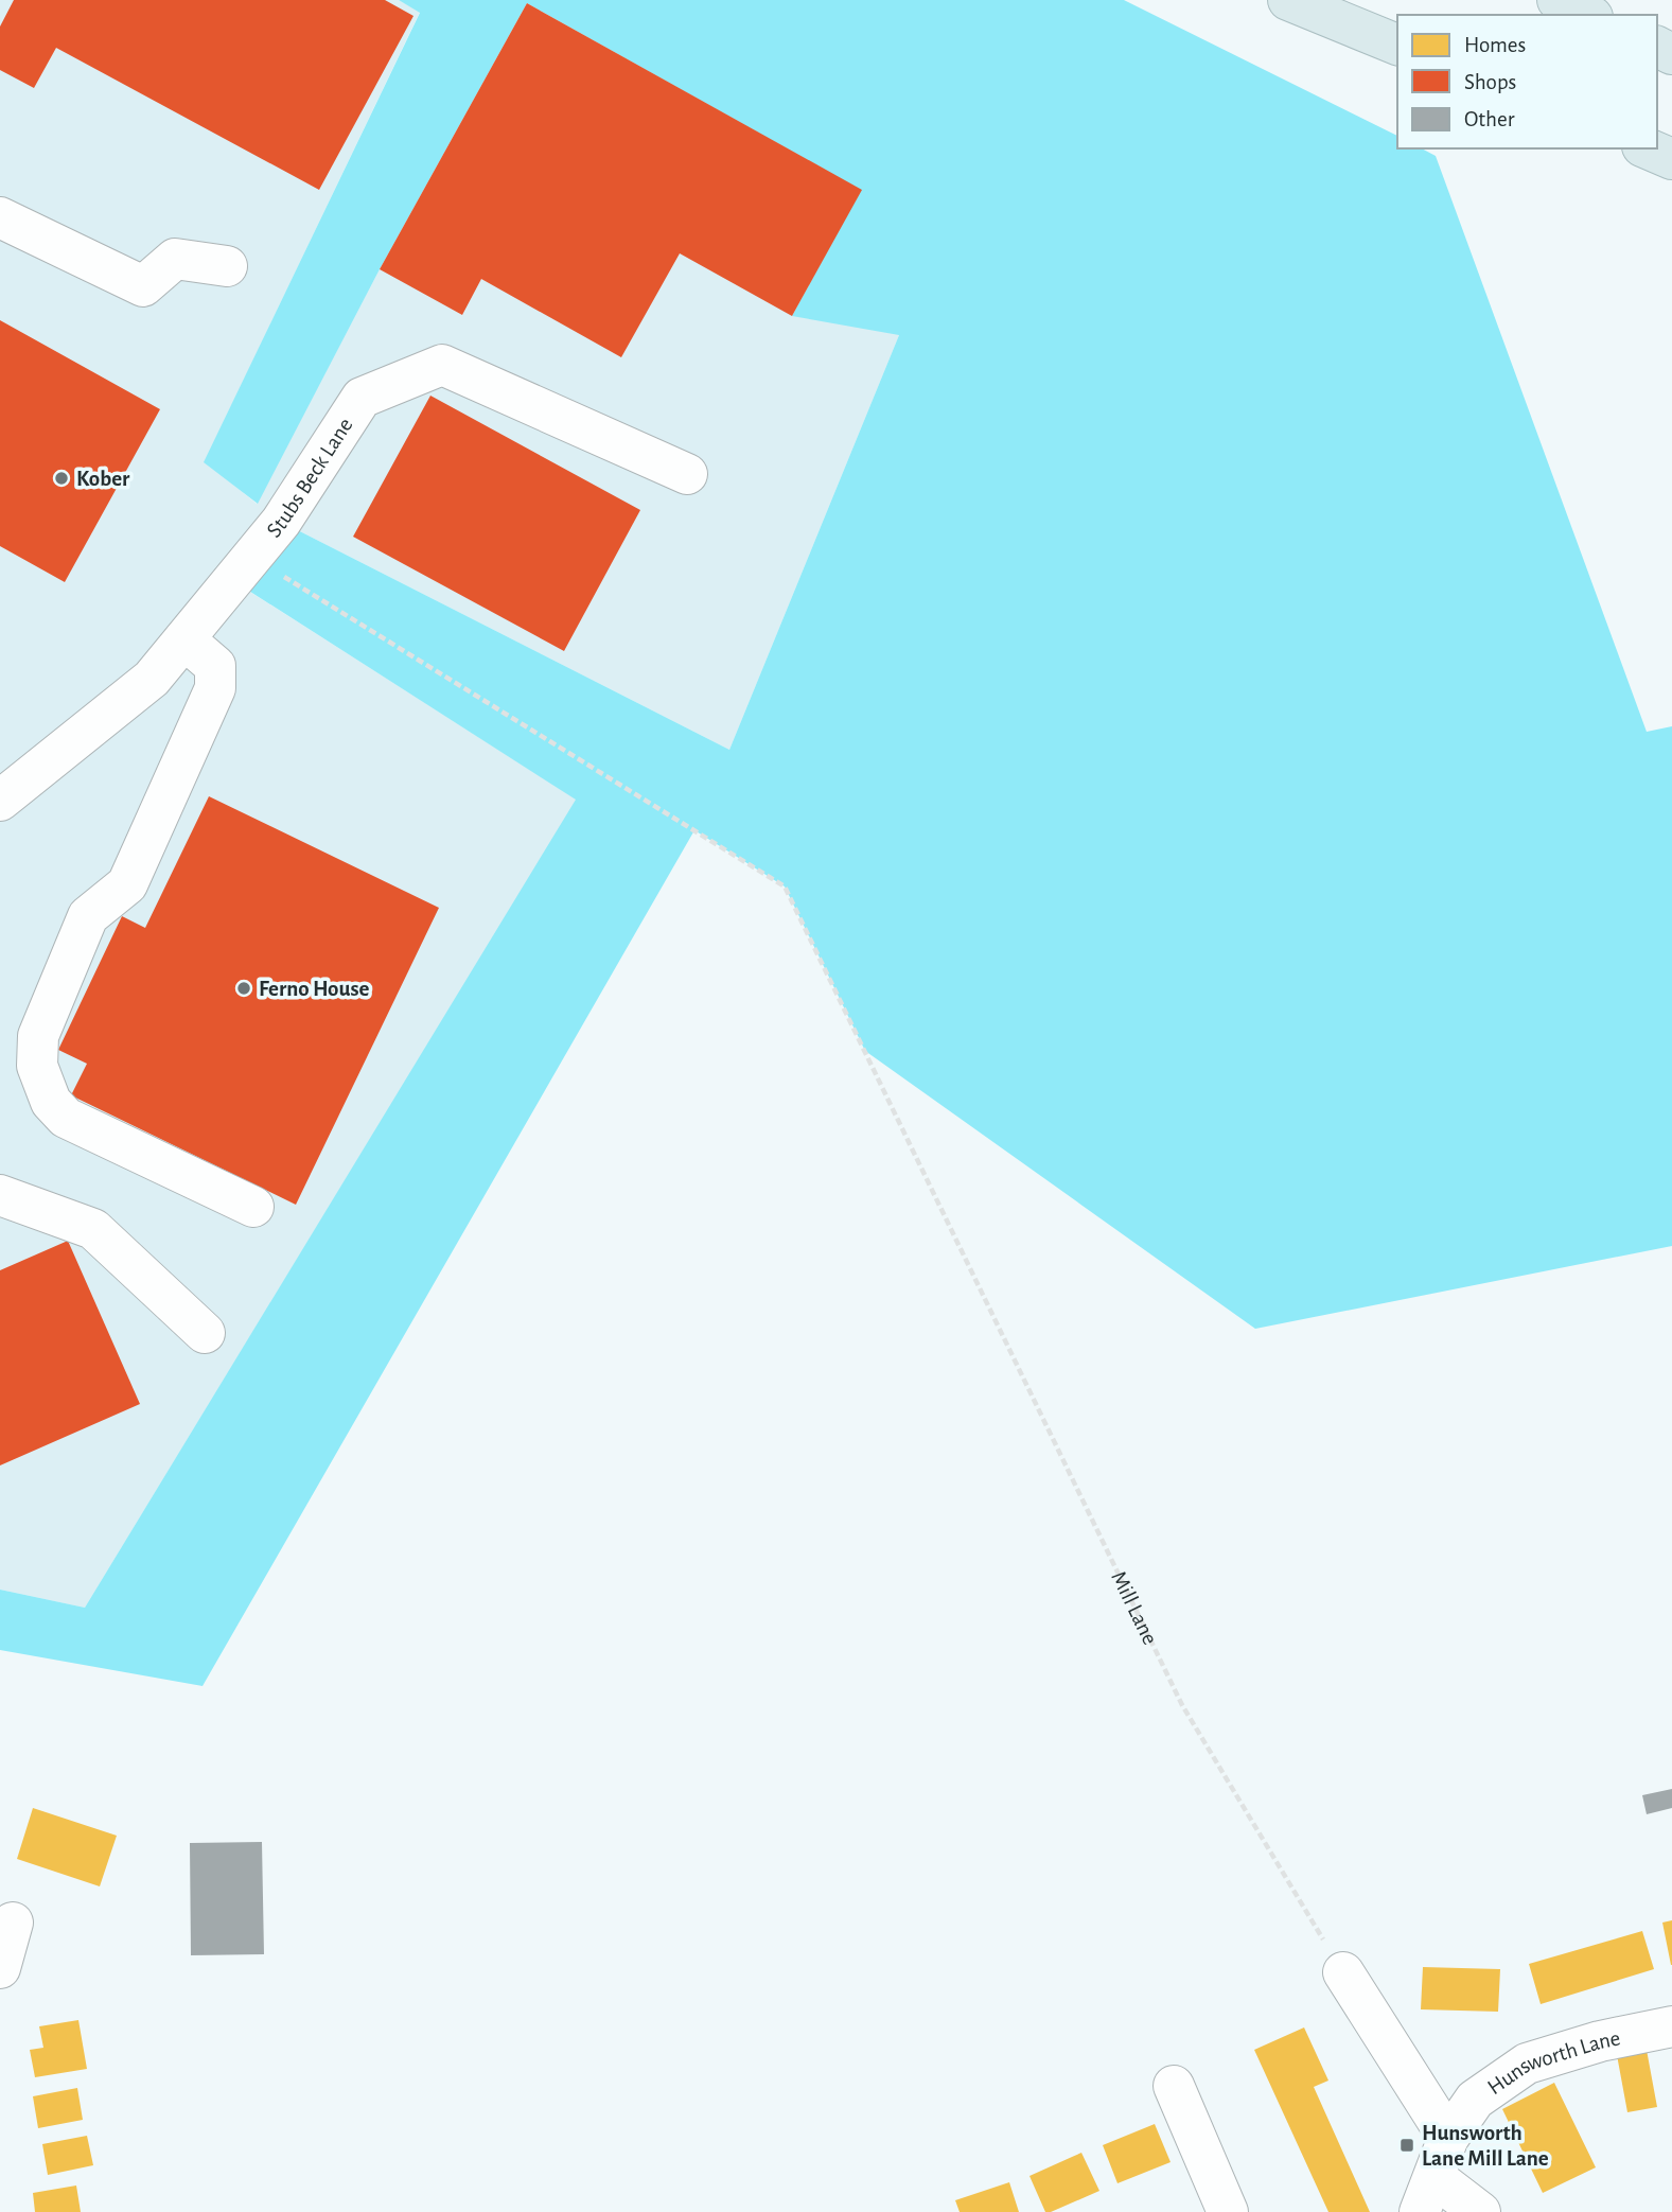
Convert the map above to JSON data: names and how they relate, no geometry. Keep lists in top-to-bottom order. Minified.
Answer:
{"streets":{"street":["Stubs Beck Lane","Hunsworth Lane"],"path":["Mill Lane"]},"crossings":[["Stubs Beck Lane","Mill Lane"]],"places":{"other":["Kober","Ferno House"],"transit":["Hunsworth Lane Mill Lane"]},"legend":["Homes","Shops","Other"]}
